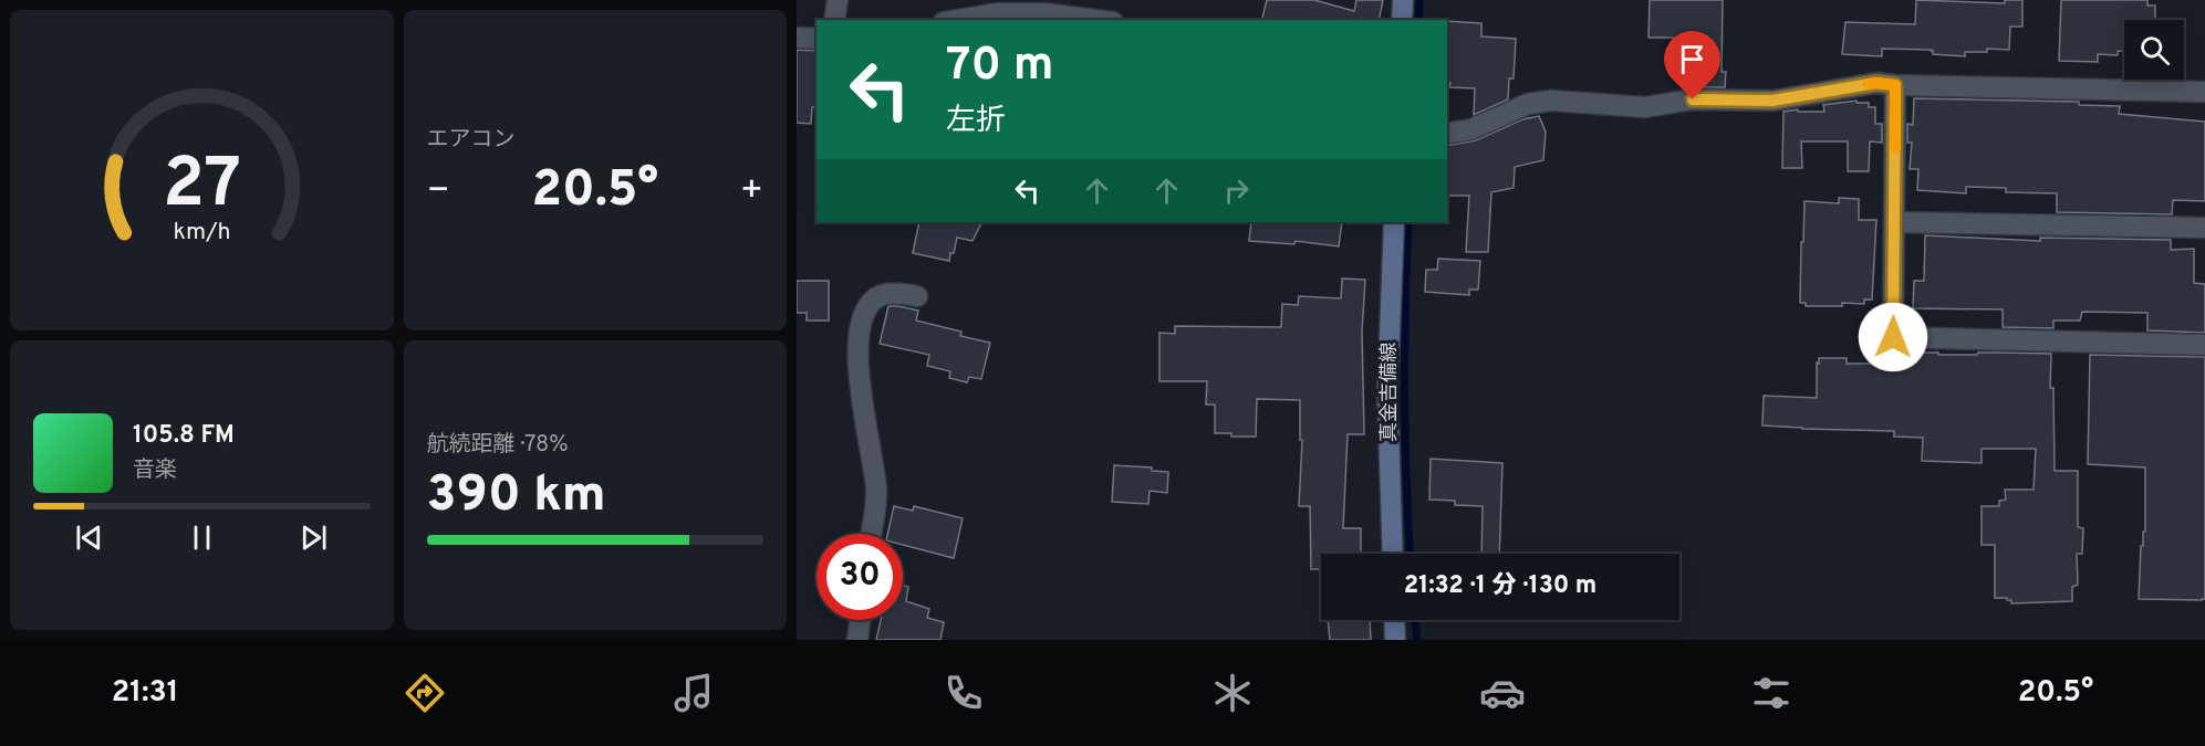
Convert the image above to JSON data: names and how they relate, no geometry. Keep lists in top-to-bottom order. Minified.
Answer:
{"streets":{"main road":["真金吉備線"]},"page":{"tile":["エアコン",["航続距離 · 78%","390 km"]],"turn":["70 m","左折"],"heat":["−","20.5°","+"],"song":["105.8 FM","音楽"],"limit":"30","trip":"21:32 · 1 分 · 130 m","tabs":["21:31","20.5°"],"gauge":["27","km/h"]}}
